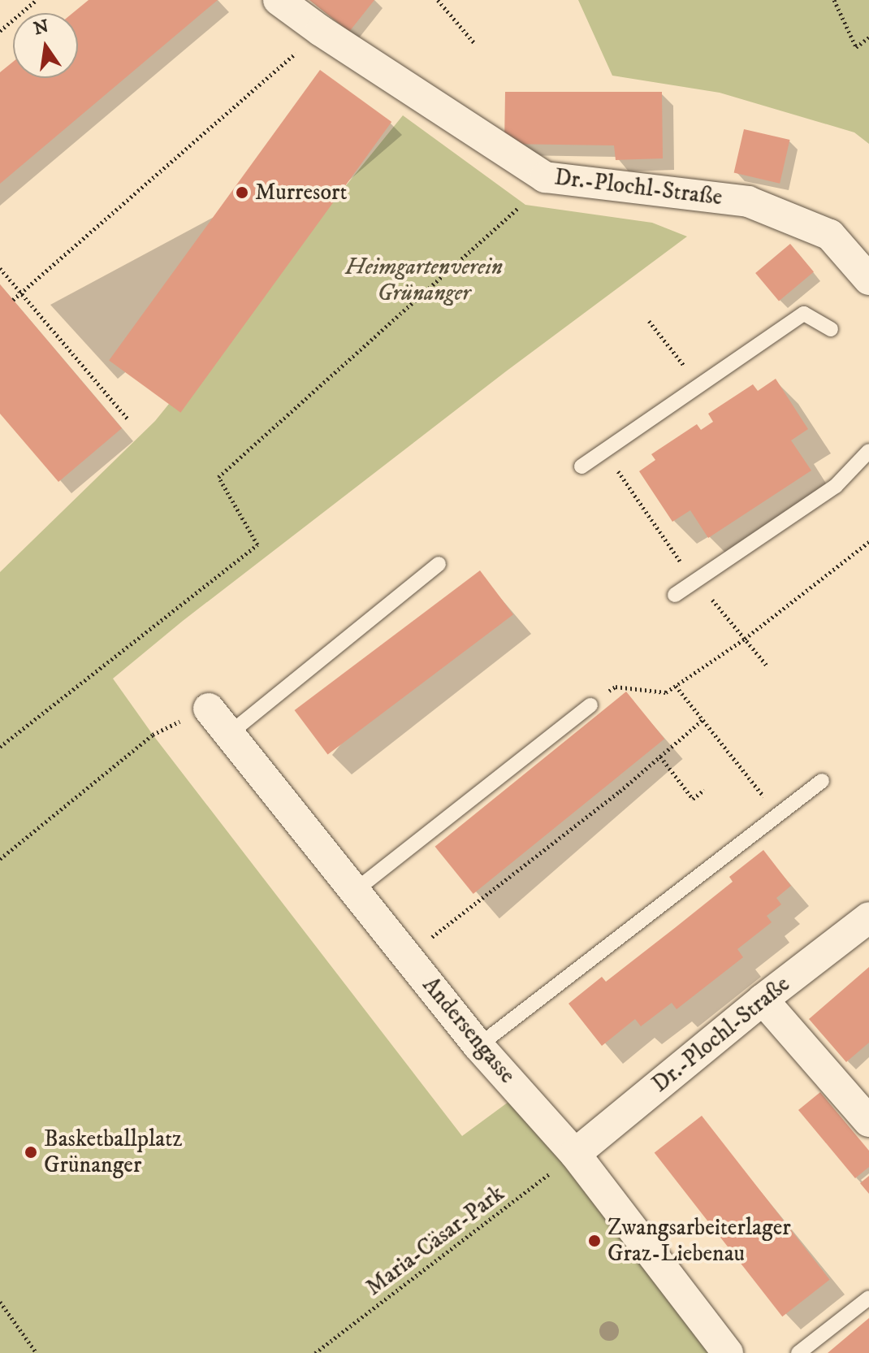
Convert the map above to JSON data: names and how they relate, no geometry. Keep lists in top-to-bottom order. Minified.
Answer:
{"streets":{"street":["Dr.-Plochl-Straße","Andersengasse"],"path":["Maria-Cäsar-Park"]},"crossings":[["Dr.-Plochl-Straße","Andersengasse"],["Dr.-Plochl-Straße","Maria-Cäsar-Park"],["Andersengasse","Maria-Cäsar-Park"]],"parks":["Heimgartenverein Grünanger"],"places":["Murresort","Basketballplatz Grünanger","Zwangsarbeiterlager Graz-Liebenau"],"north":"top"}
